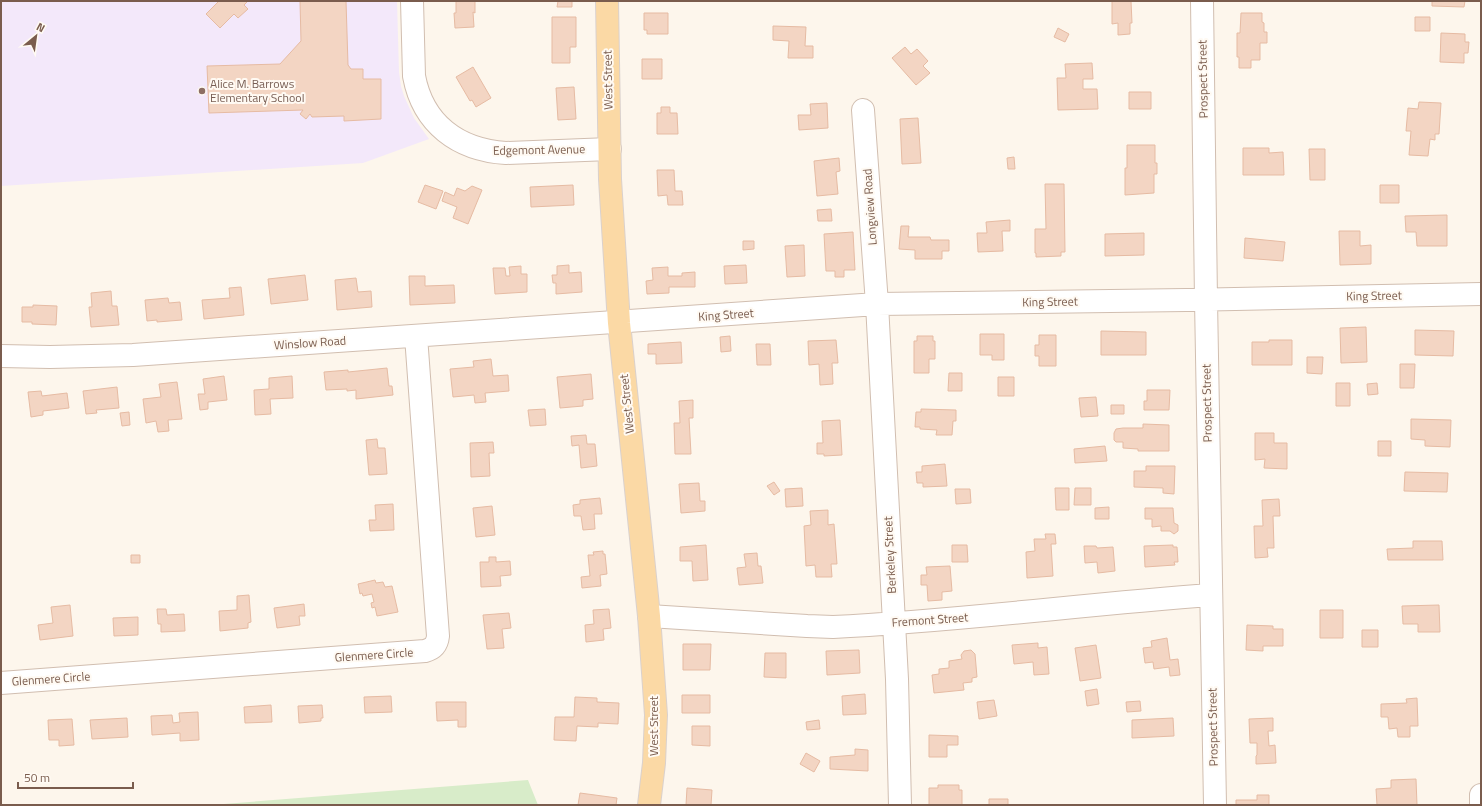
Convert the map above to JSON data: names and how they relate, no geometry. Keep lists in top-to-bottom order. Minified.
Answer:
{"streets":{"main road":["West Street"],"street":["Prospect Street","Edgemont Avenue","Longview Road","King Street","Winslow Road","Berkeley Street","Fremont Street","Glenmere Circle"]},"crossings":[["Prospect Street","King Street"],["Prospect Street","Fremont Street"],["West Street","Edgemont Avenue"],["West Street","King Street"],["West Street","Winslow Road"],["West Street","Fremont Street"],["Longview Road","King Street"],["Longview Road","Berkeley Street"],["King Street","Winslow Road"],["King Street","Berkeley Street"],["Winslow Road","Glenmere Circle"],["Berkeley Street","Fremont Street"]],"places":["Alice M. Barrows Elementary School"],"scale_bar":"50 m","north":"top right"}
